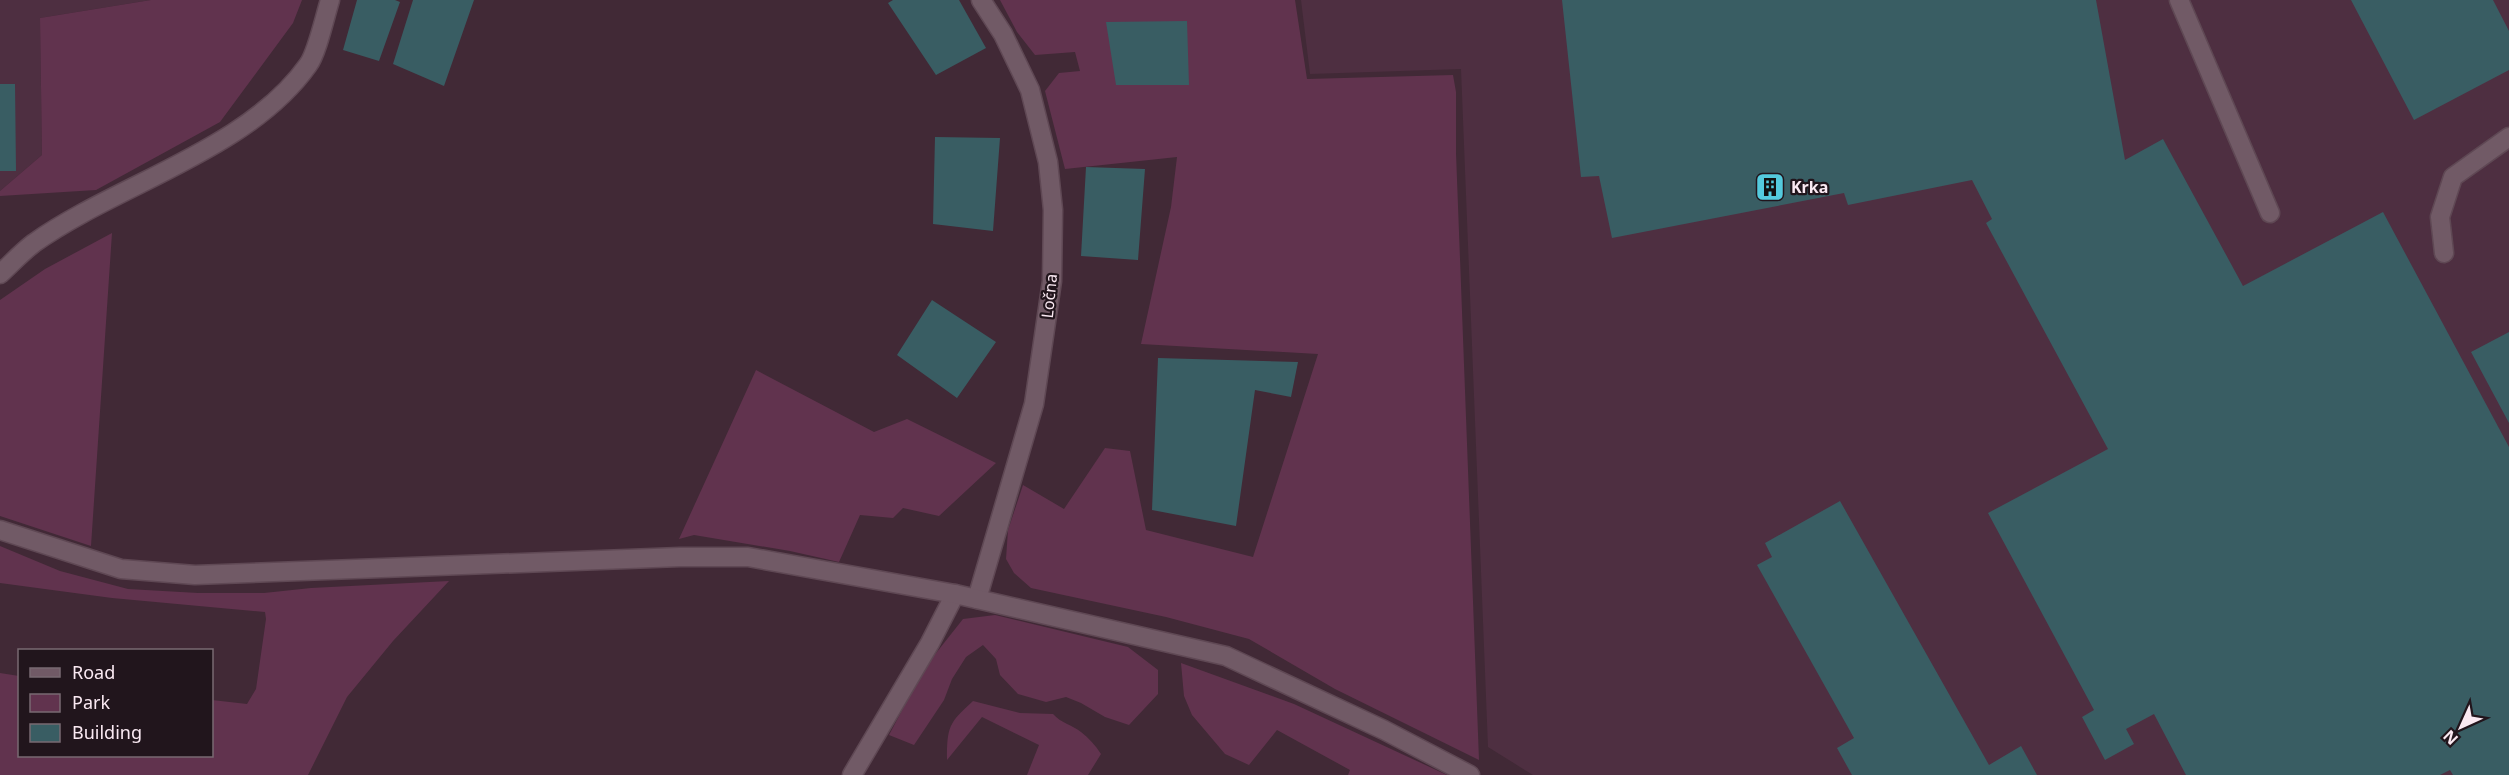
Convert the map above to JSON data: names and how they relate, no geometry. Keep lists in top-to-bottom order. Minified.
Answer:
{"streets":{"street":["Ločna"]},"places":{"building":["Krka"]},"legend":["Road","Park","Building"],"north":"bottom left"}
